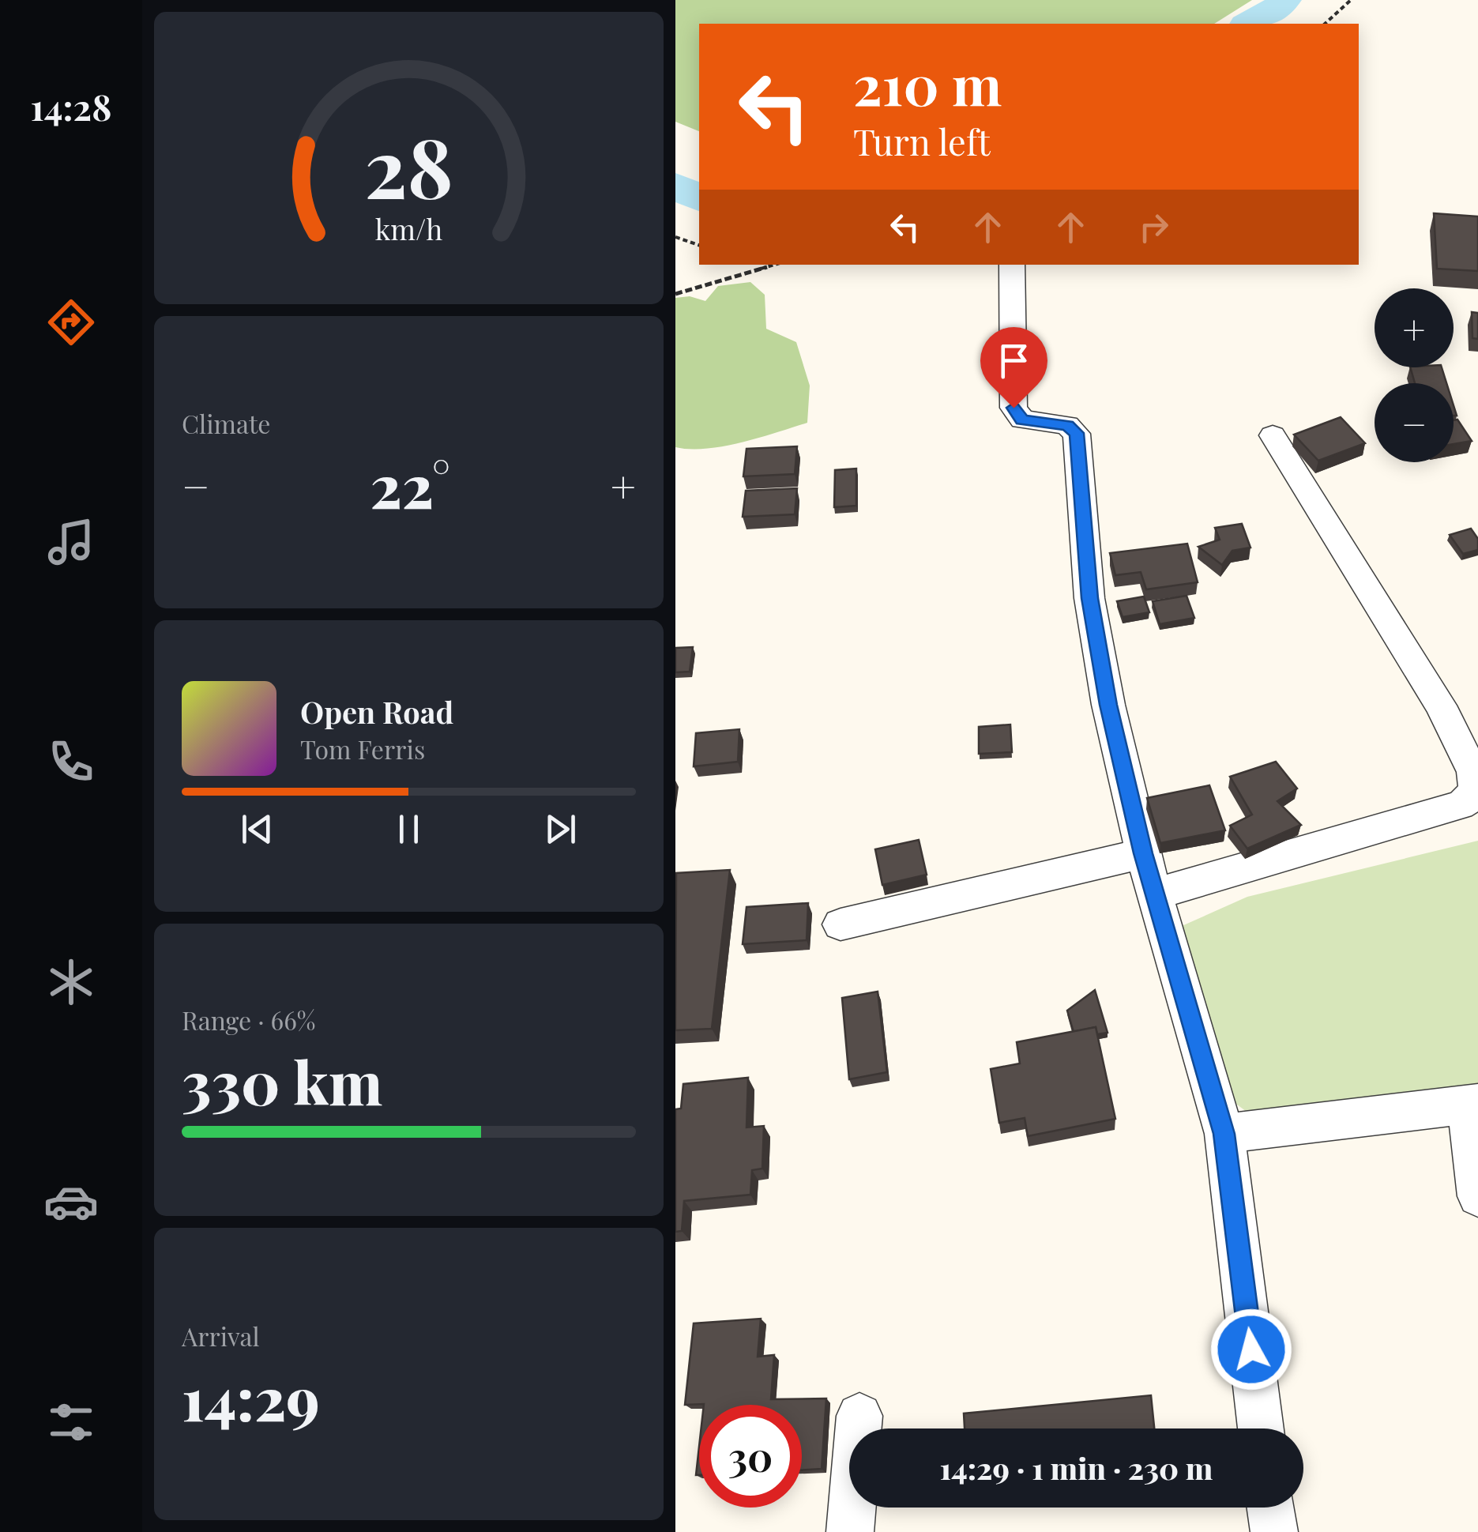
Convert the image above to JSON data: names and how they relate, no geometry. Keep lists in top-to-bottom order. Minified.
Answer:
{"page":{"tabs":"14:28","turn":["210 m","Turn left"],"map_buttons":["+","−"],"tile":["Climate",["Range · 66%","330 km"],["Arrival","14:29"]],"heat":["−","22°","+"],"song":["Open Road","Tom Ferris"],"limit":"30","trip":"14:29 · 1 min · 230 m","gauge":["28","km/h"]}}
